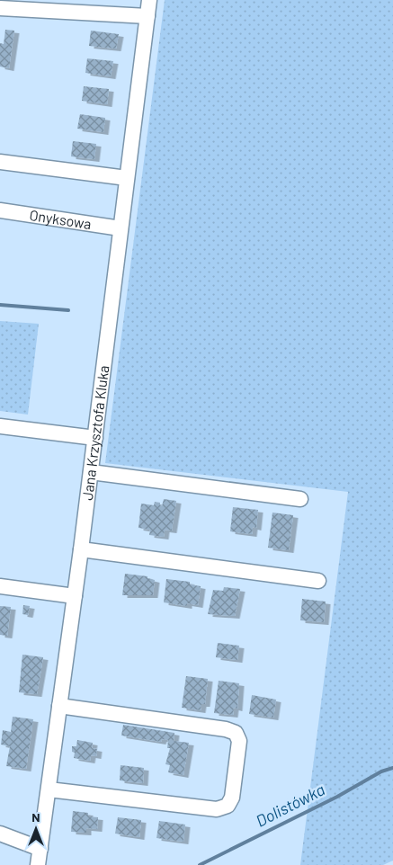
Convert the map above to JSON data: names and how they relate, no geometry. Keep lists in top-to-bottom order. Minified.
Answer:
{"streets":{"street":["Onyksowa","Jana Krzysztofa Kluka"]},"crossings":[["Onyksowa","Jana Krzysztofa Kluka"]],"water":["Dolistówka"],"north":"top"}
